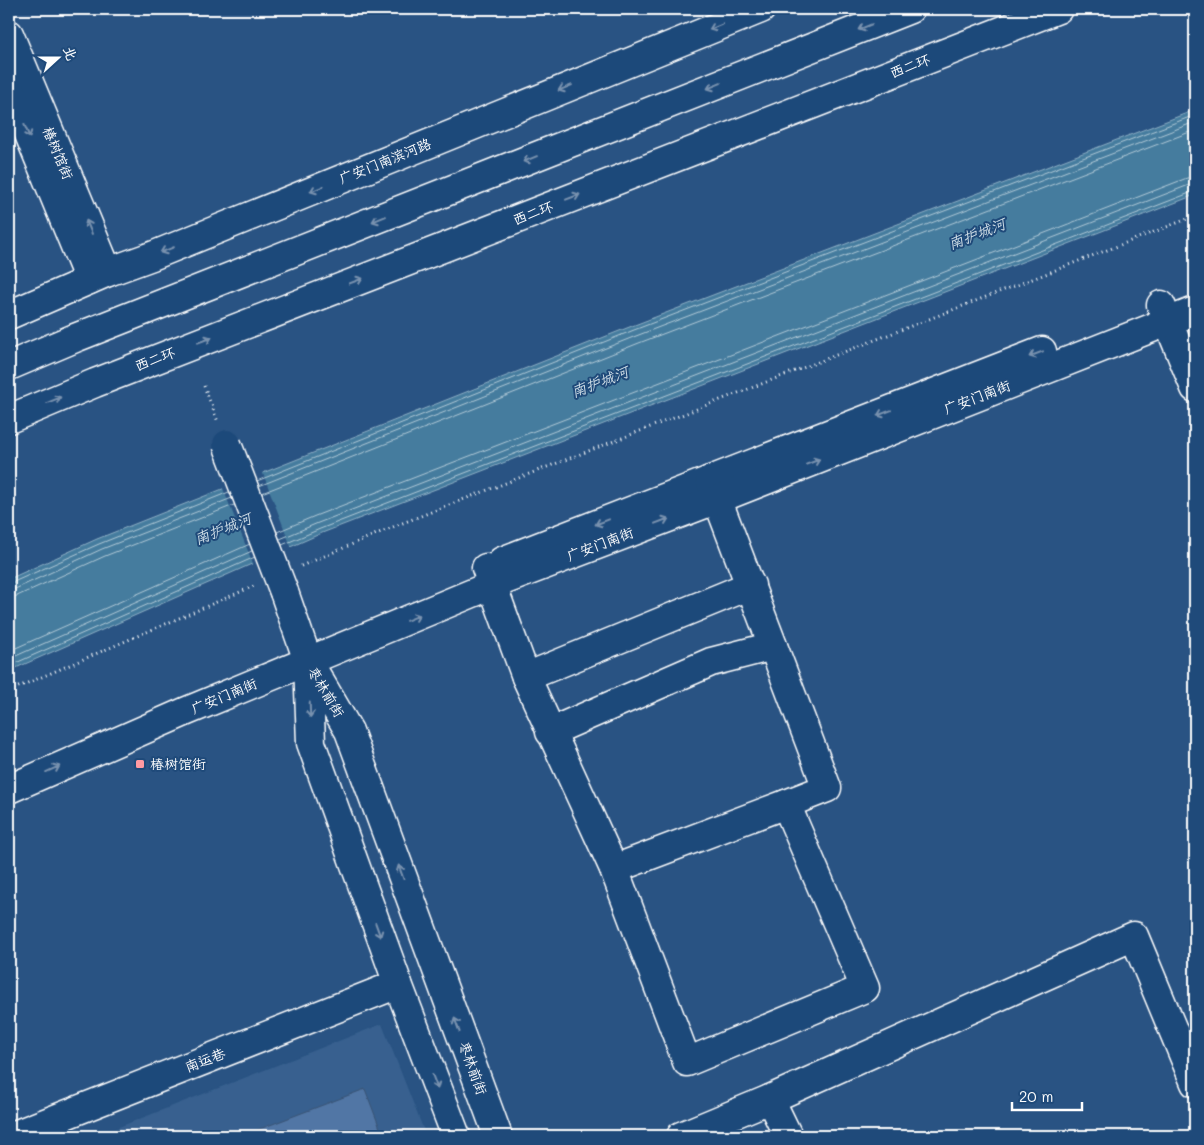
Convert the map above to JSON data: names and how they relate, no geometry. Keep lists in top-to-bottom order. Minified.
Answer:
{"streets":{"main road":["西二环","椿树馆街","广安门南滨河路","广安门南街","枣林前街","南运巷"]},"crossings":[["椿树馆街","广安门南滨河路"],["广安门南街","枣林前街"],["枣林前街","南运巷"]],"water":["南护城河"],"places":{"transit":["椿树馆街"]},"scale_bar":"20 m","north":"right"}
